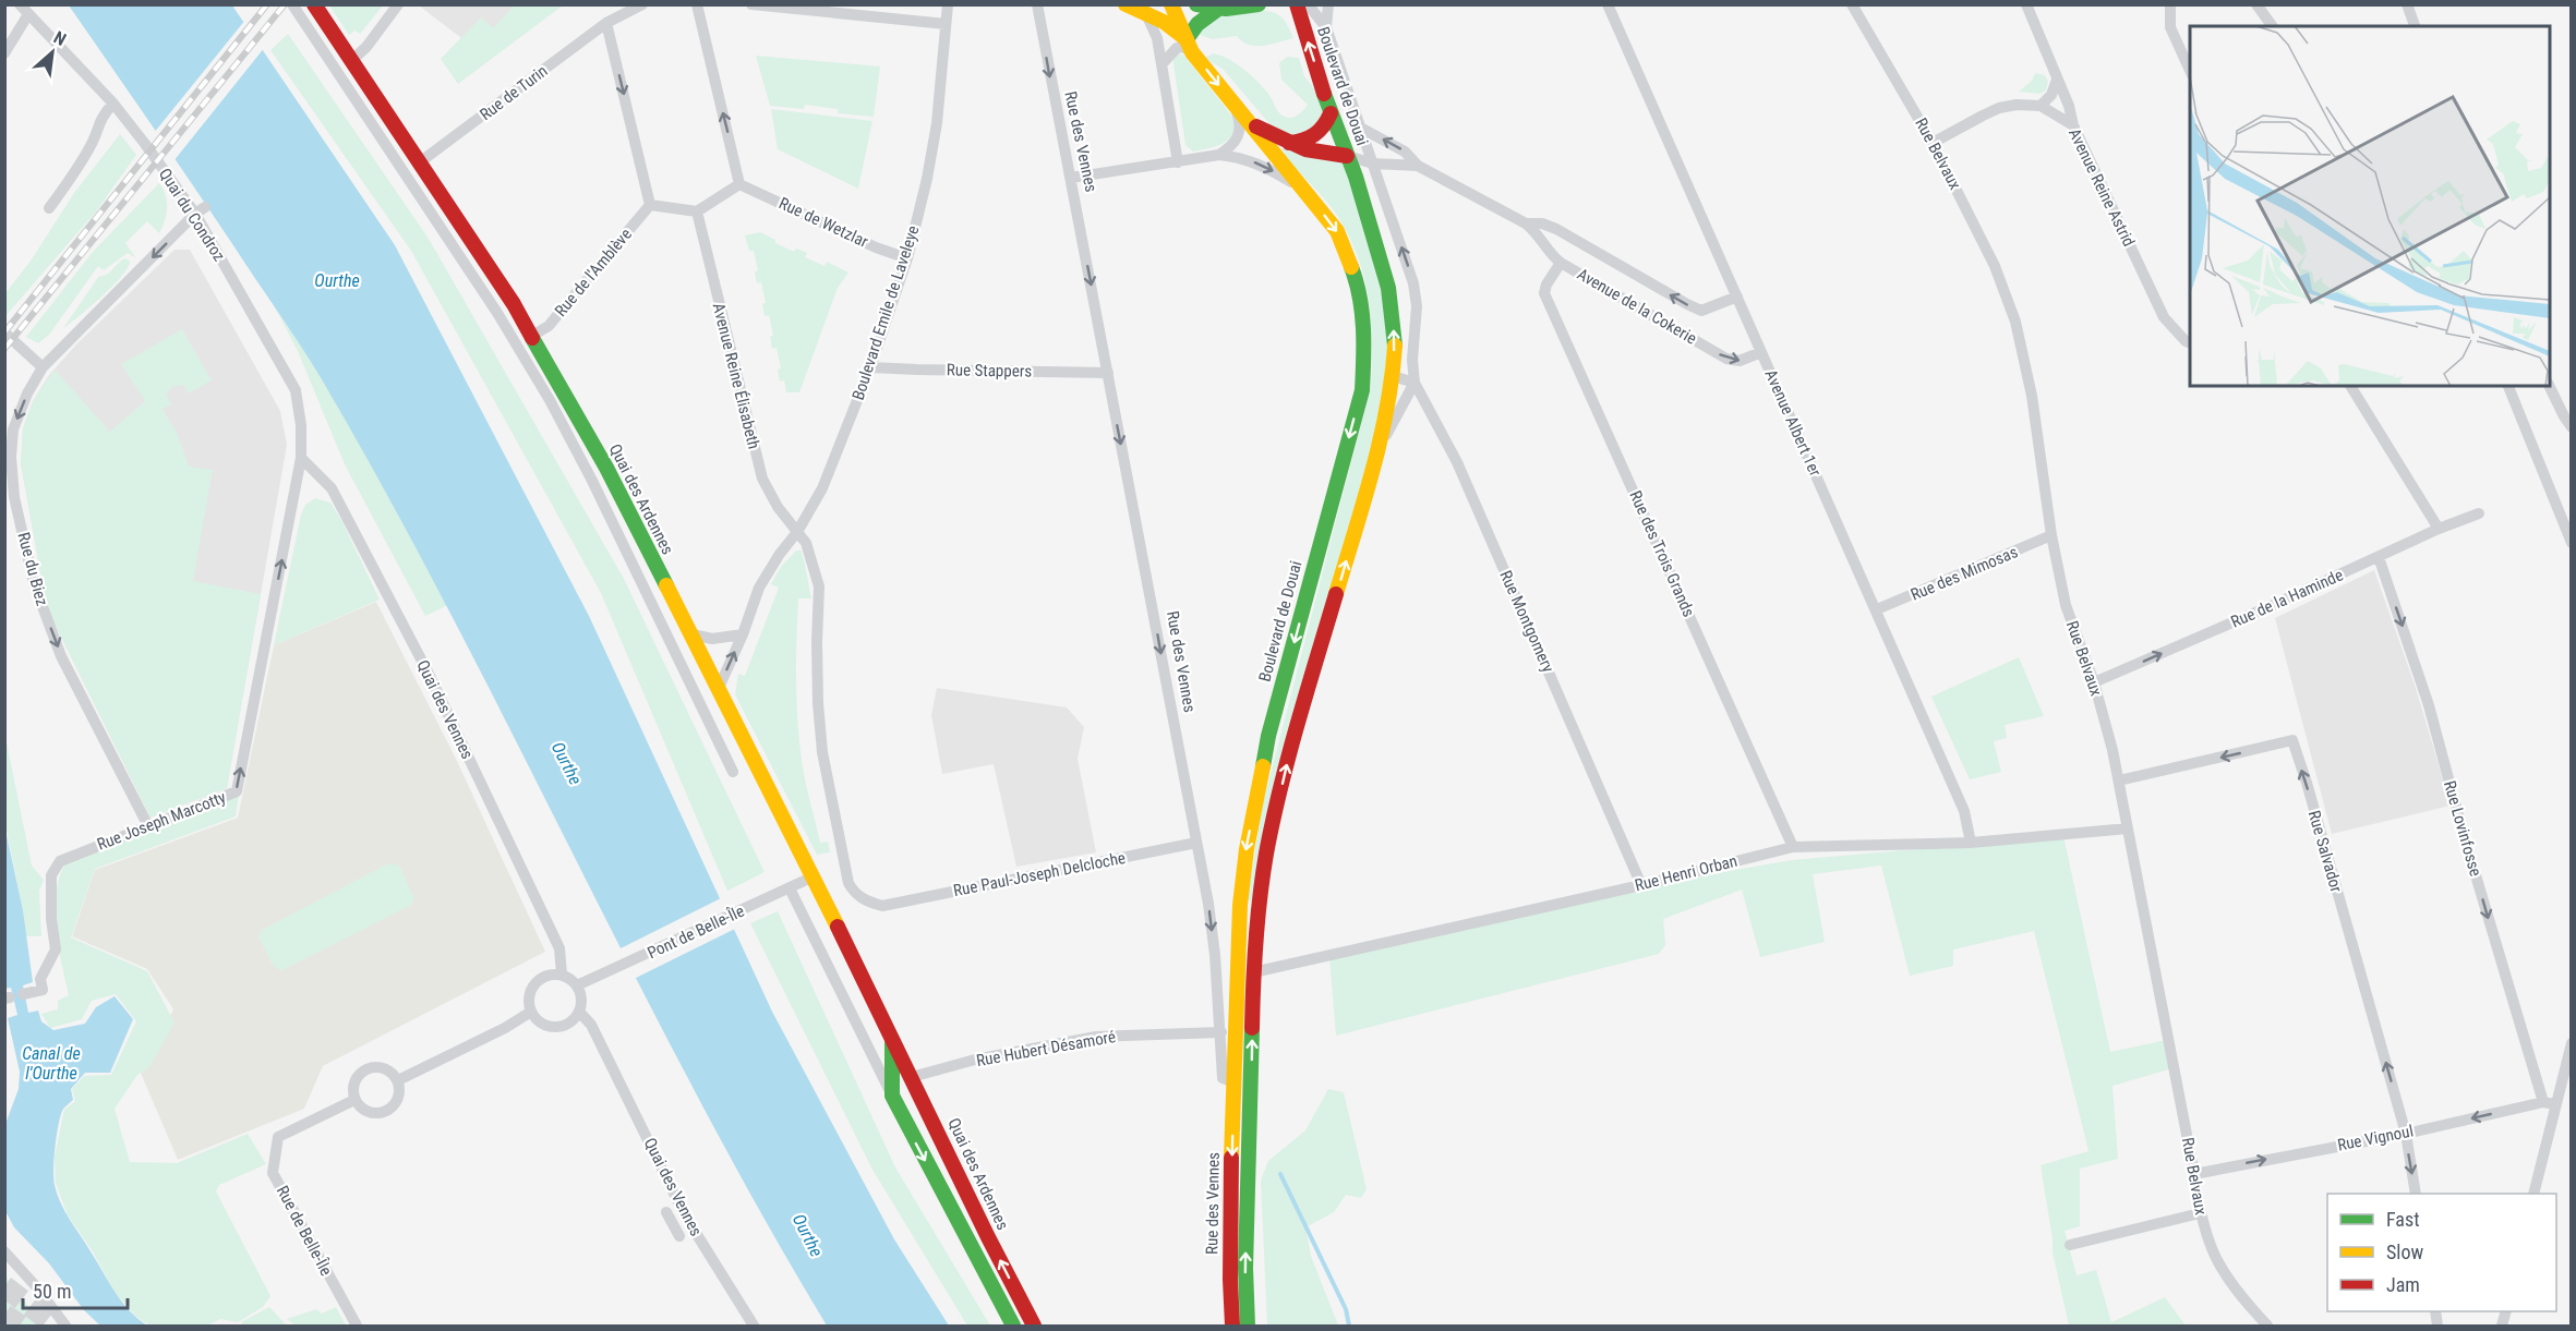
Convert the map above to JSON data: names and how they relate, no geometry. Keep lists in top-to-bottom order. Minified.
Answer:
{"streets":{"main road":["Boulevard de Douai","Rue des Vennes","Quai des Ardennes"],"street":["Rue de Turin","Rue Belvaux","Avenue Reine Astrid","Quai du Condroz","Rue de Wetzlar","Rue de l'Amblève","Avenue de la Cokerie","Boulevard Emile de Laveleye","Rue Stappers","Avenue Reine Élisabeth","Avenue Albert 1er","Rue des Trois Grands","Rue du Biez","Rue des Mimosas","Rue de la Haminde","Rue Montgomery","Quai des Vennes","Rue Joseph Marcotty","Rue Lovinfosse","Rue Salvador","Rue Henri Orban","Rue Paul-Joseph Delcloche","Pont de Belle-Île","Rue Hubert Désamoré","Rue Vignoul","Rue de Belle-Île"]},"crossings":[["Boulevard de Douai","Rue des Vennes"],["Boulevard de Douai","Avenue de la Cokerie"],["Boulevard de Douai","Rue Montgomery"],["Boulevard de Douai","Rue Henri Orban"],["Rue de Turin","Quai des Ardennes"],["Rue des Vennes","Rue Stappers"],["Rue des Vennes","Rue Henri Orban"],["Rue des Vennes","Rue Paul-Joseph Delcloche"],["Rue des Vennes","Rue Hubert Désamoré"],["Rue Belvaux","Rue des Mimosas"],["Rue Belvaux","Rue de la Haminde"],["Rue Belvaux","Rue Salvador"],["Rue Belvaux","Rue Henri Orban"],["Rue Belvaux","Rue Vignoul"],["Quai du Condroz","Rue du Biez"],["Quai du Condroz","Quai des Vennes"],["Quai du Condroz","Rue Joseph Marcotty"],["Rue de Wetzlar","Boulevard Emile de Laveleye"],["Rue de l'Amblève","Quai des Ardennes"],["Avenue de la Cokerie","Avenue Albert 1er"],["Avenue de la Cokerie","Rue des Trois Grands"],["Boulevard Emile de Laveleye","Rue Stappers"],["Boulevard Emile de Laveleye","Avenue Reine Élisabeth"],["Boulevard Emile de Laveleye","Quai des Ardennes"],["Boulevard Emile de Laveleye","Rue Paul-Joseph Delcloche"],["Avenue Reine Élisabeth","Rue Paul-Joseph Delcloche"],["Avenue Albert 1er","Rue des Mimosas"],["Avenue Albert 1er","Rue Henri Orban"],["Quai des Ardennes","Pont de Belle-Île"],["Quai des Ardennes","Rue Hubert Désamoré"],["Rue des Trois Grands","Rue Henri Orban"],["Rue du Biez","Rue Joseph Marcotty"],["Rue de la Haminde","Rue Lovinfosse"],["Rue Montgomery","Rue Henri Orban"],["Quai des Vennes","Rue Joseph Marcotty"],["Quai des Vennes","Pont de Belle-Île"],["Rue Lovinfosse","Rue Vignoul"],["Rue Salvador","Rue Vignoul"]],"one_way":["Rue du Biez","Rue de la Haminde","Rue Joseph Marcotty","Rue Lovinfosse"],"water":["Ourthe","Canal de l'Ourthe"],"legend":["Fast","Slow","Jam"],"scale_bar":"50 m","north":"top right"}
